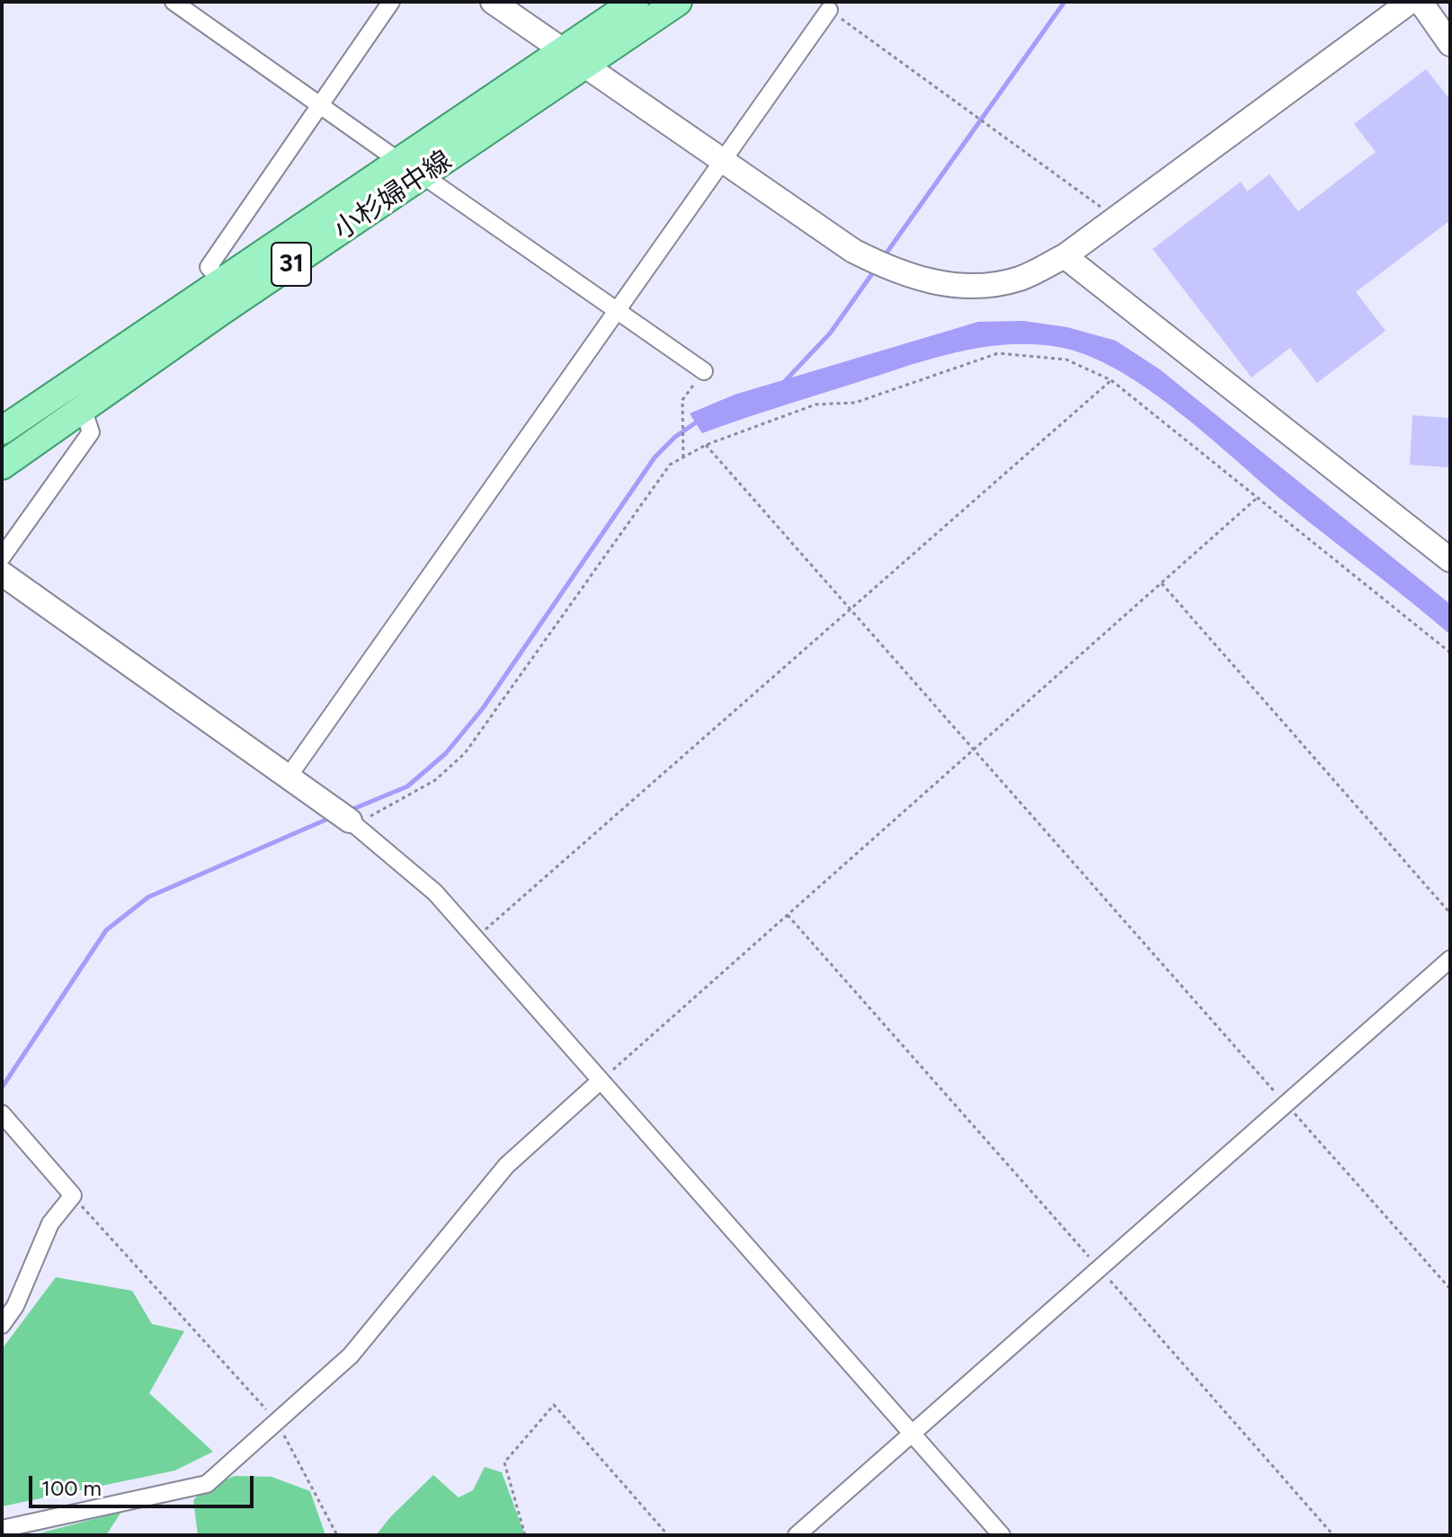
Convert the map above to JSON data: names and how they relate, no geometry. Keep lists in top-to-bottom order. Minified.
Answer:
{"streets":{"main road":["小杉婦中線","31"]},"scale_bar":"100 m"}
